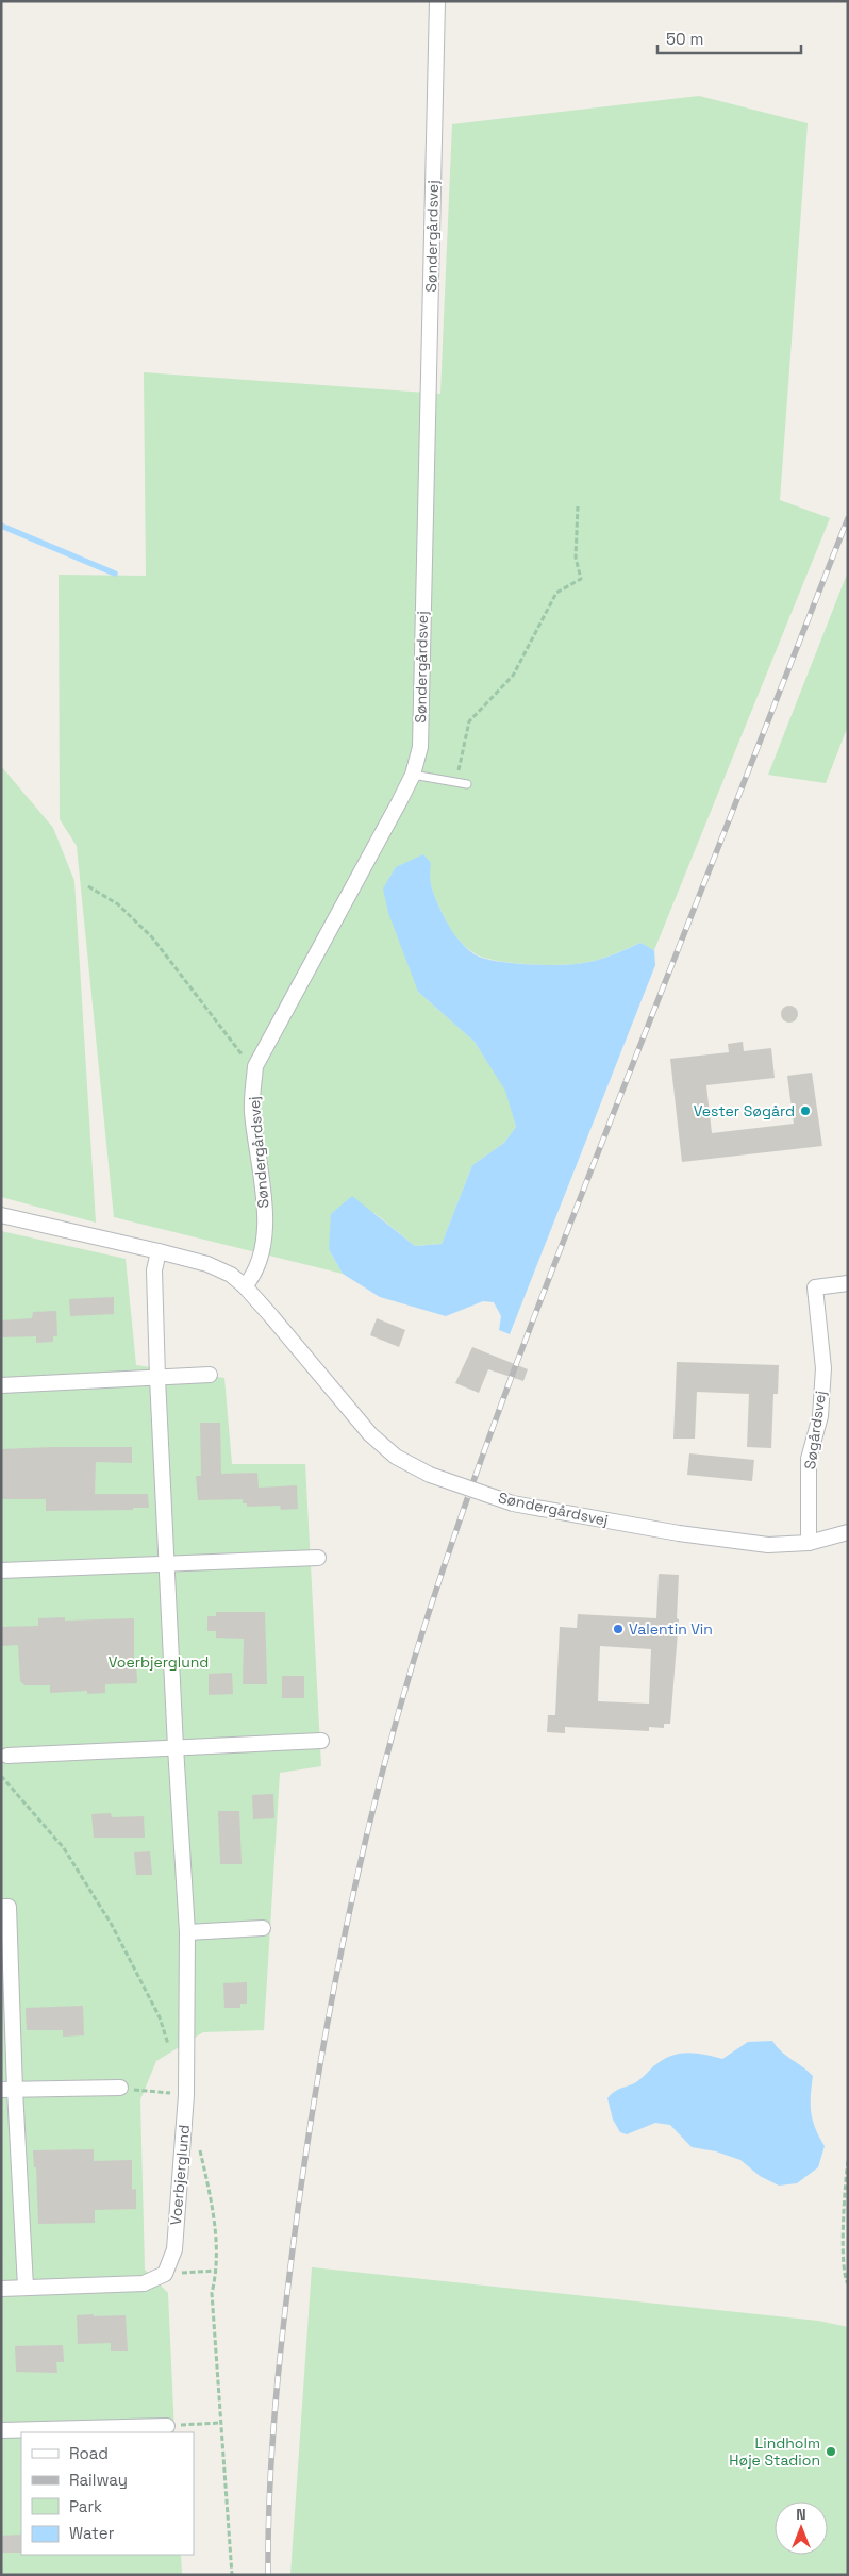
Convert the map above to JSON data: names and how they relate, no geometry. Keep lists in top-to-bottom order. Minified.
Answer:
{"streets":{"street":["Søndergårdsvej","Søgårdsvej","Voerbjerglund"]},"crossings":[["Søndergårdsvej","Søgårdsvej"],["Søndergårdsvej","Voerbjerglund"]],"parks":["Voerbjerglund"],"places":["Vester Søgård","Valentin Vin","Lindholm Høje Stadion"],"legend":["Road","Railway","Park","Water"],"scale_bar":"50 m","north":"top"}
